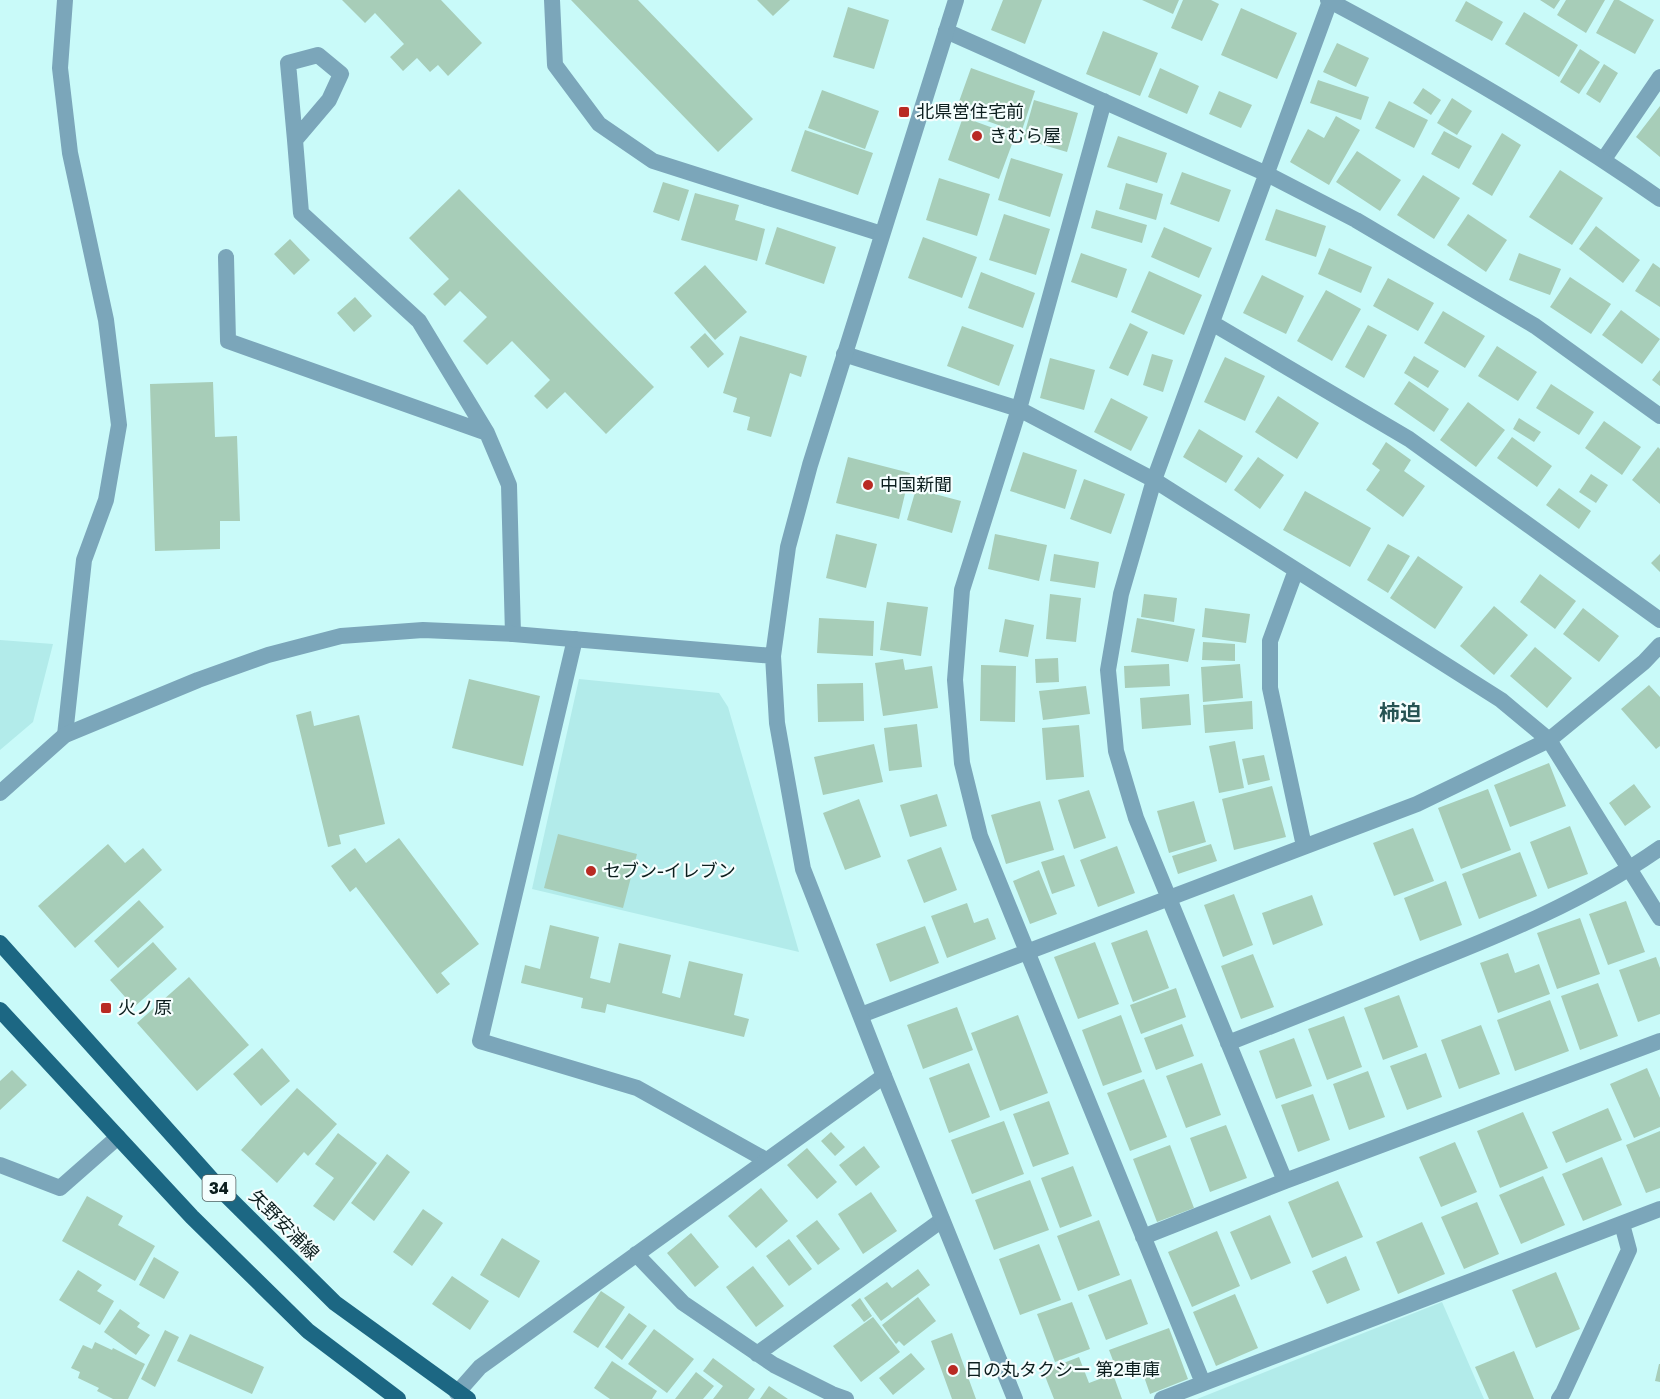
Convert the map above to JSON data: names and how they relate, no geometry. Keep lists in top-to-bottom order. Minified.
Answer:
{"streets":{"main road":["34","矢野安浦線"]},"districts":["柿迫"],"places":{"transit":["北県営住宅前","火ノ原"],"other":["きむら屋","中国新聞","セブン-イレブン","日の丸タクシー 第2車庫"]}}
